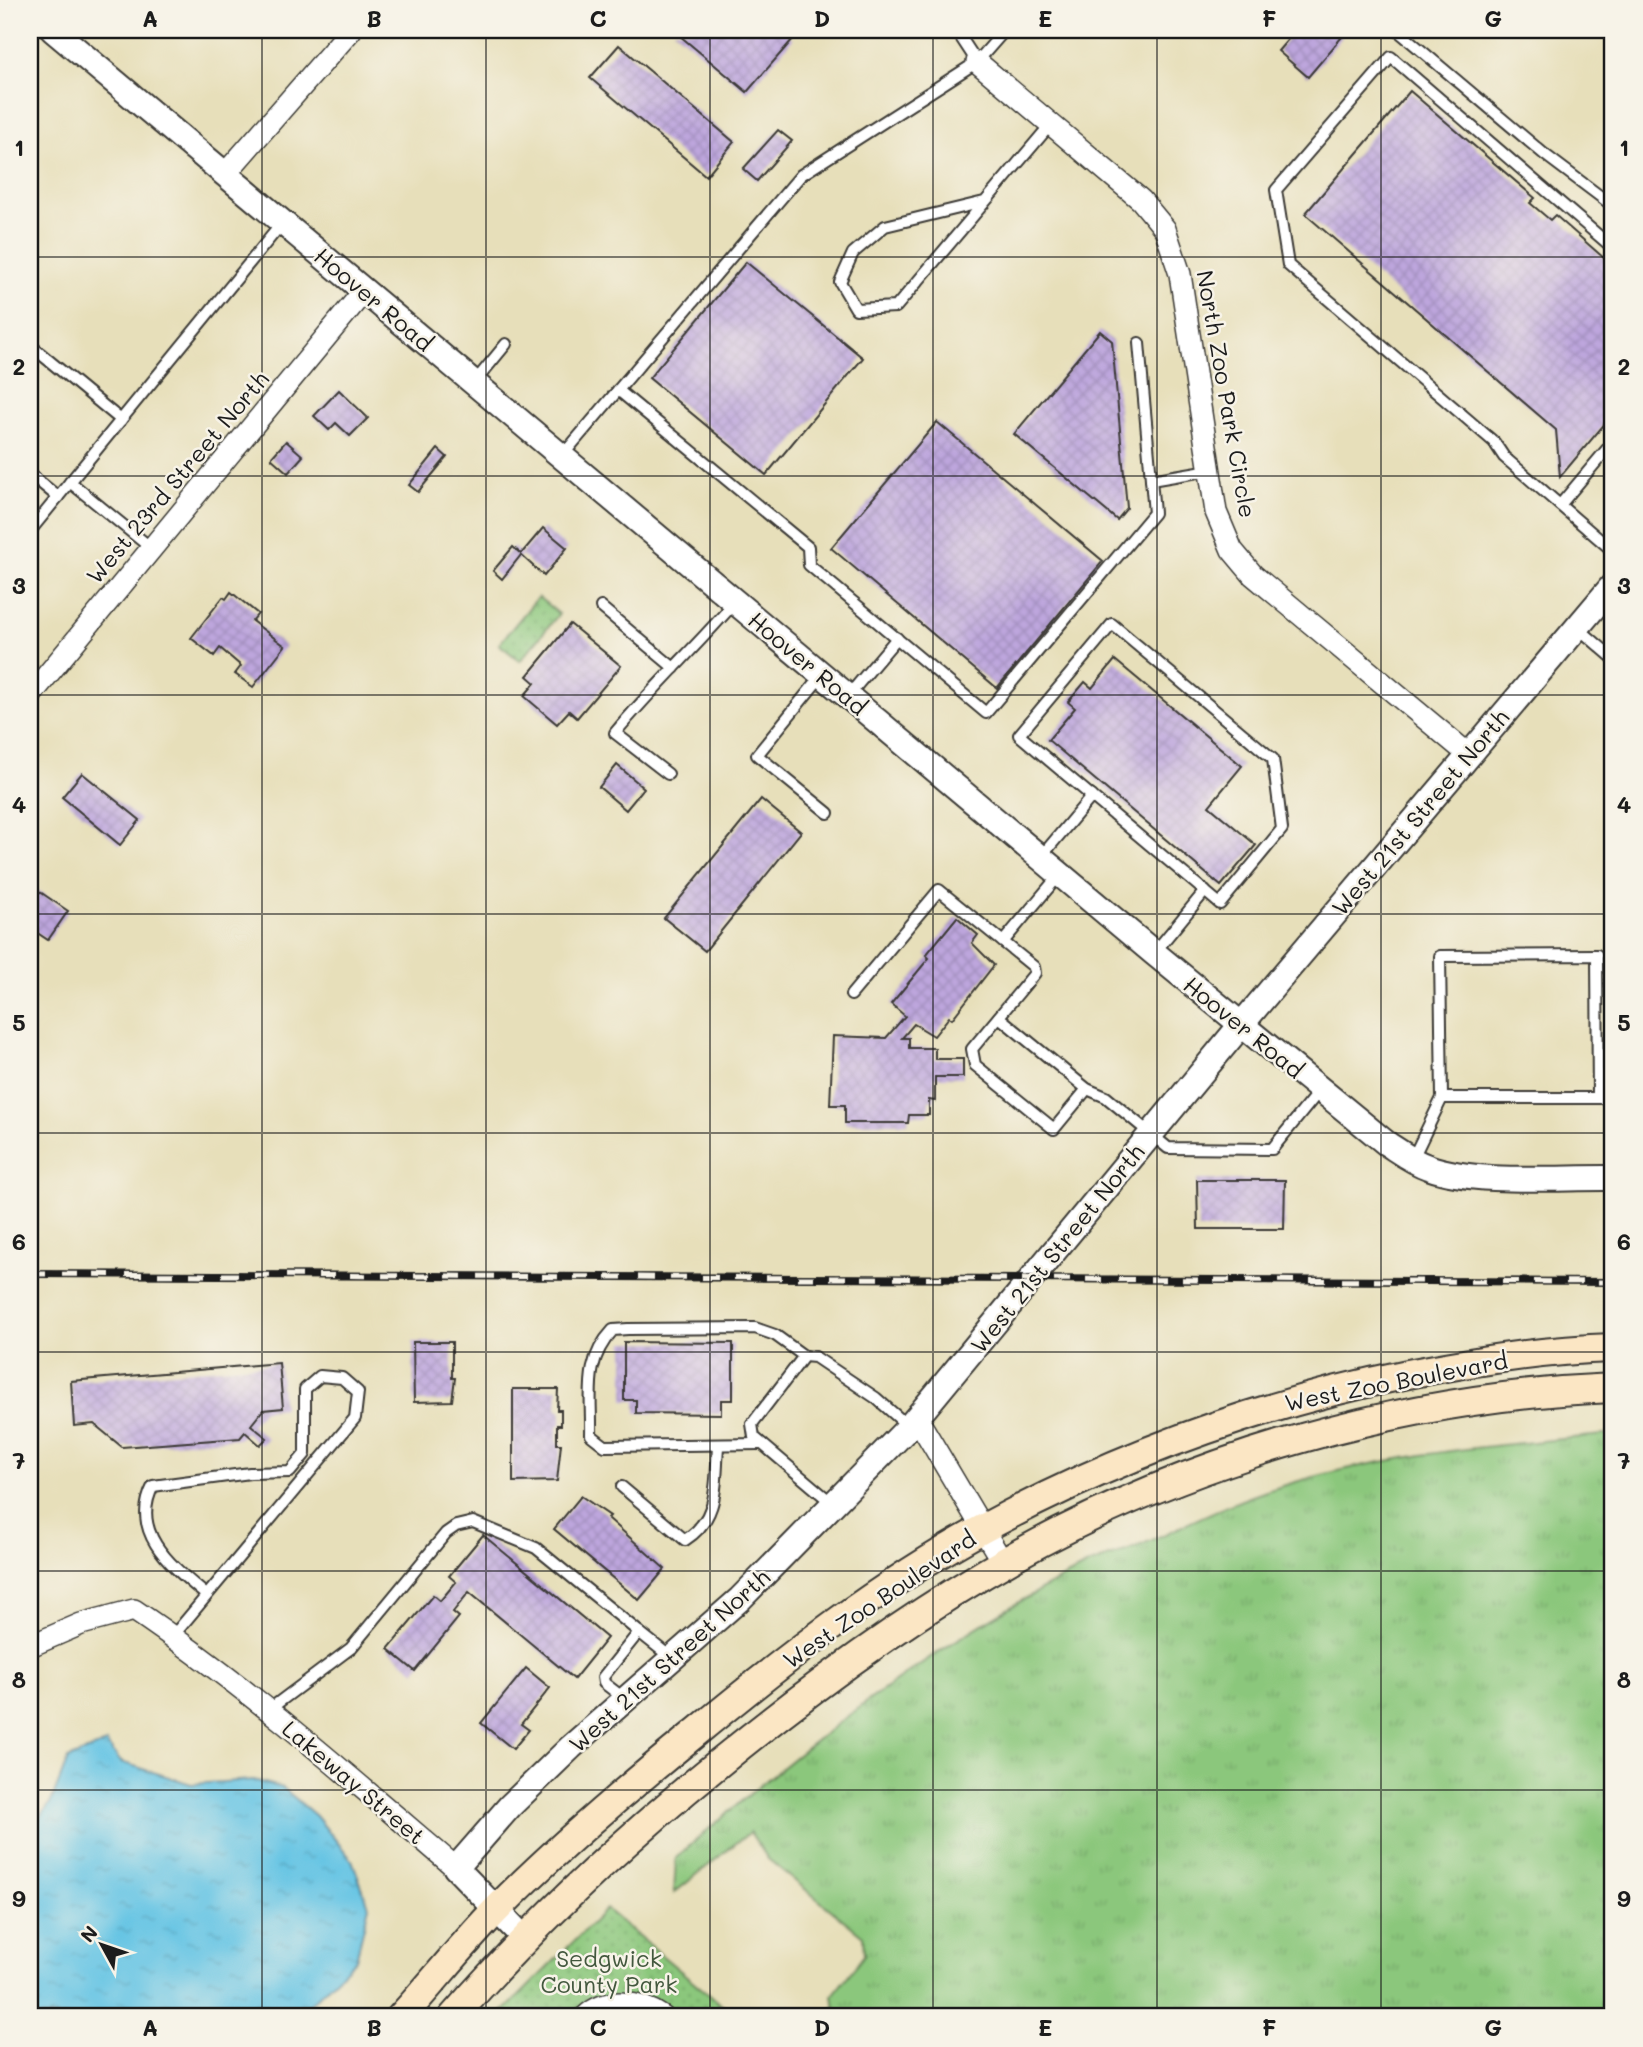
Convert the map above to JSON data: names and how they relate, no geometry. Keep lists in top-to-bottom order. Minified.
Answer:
{"streets":{"main road":["West Zoo Boulevard"],"street":["Hoover Road","North Zoo Park Circle","West 23rd Street North","West 21st Street North","Lakeway Street"]},"crossings":[["Hoover Road","West 23rd Street North"],["Hoover Road","West 21st Street North"],["North Zoo Park Circle","West 21st Street North"],["West 21st Street North","Lakeway Street"],["West Zoo Boulevard","Lakeway Street"]],"parks":["Sedgwick County Park"],"north":"top left","grid":{"columns":["A","B","C","D","E","F","G"],"rows":["1","2","3","4","5","6","7","8","9"]}}
